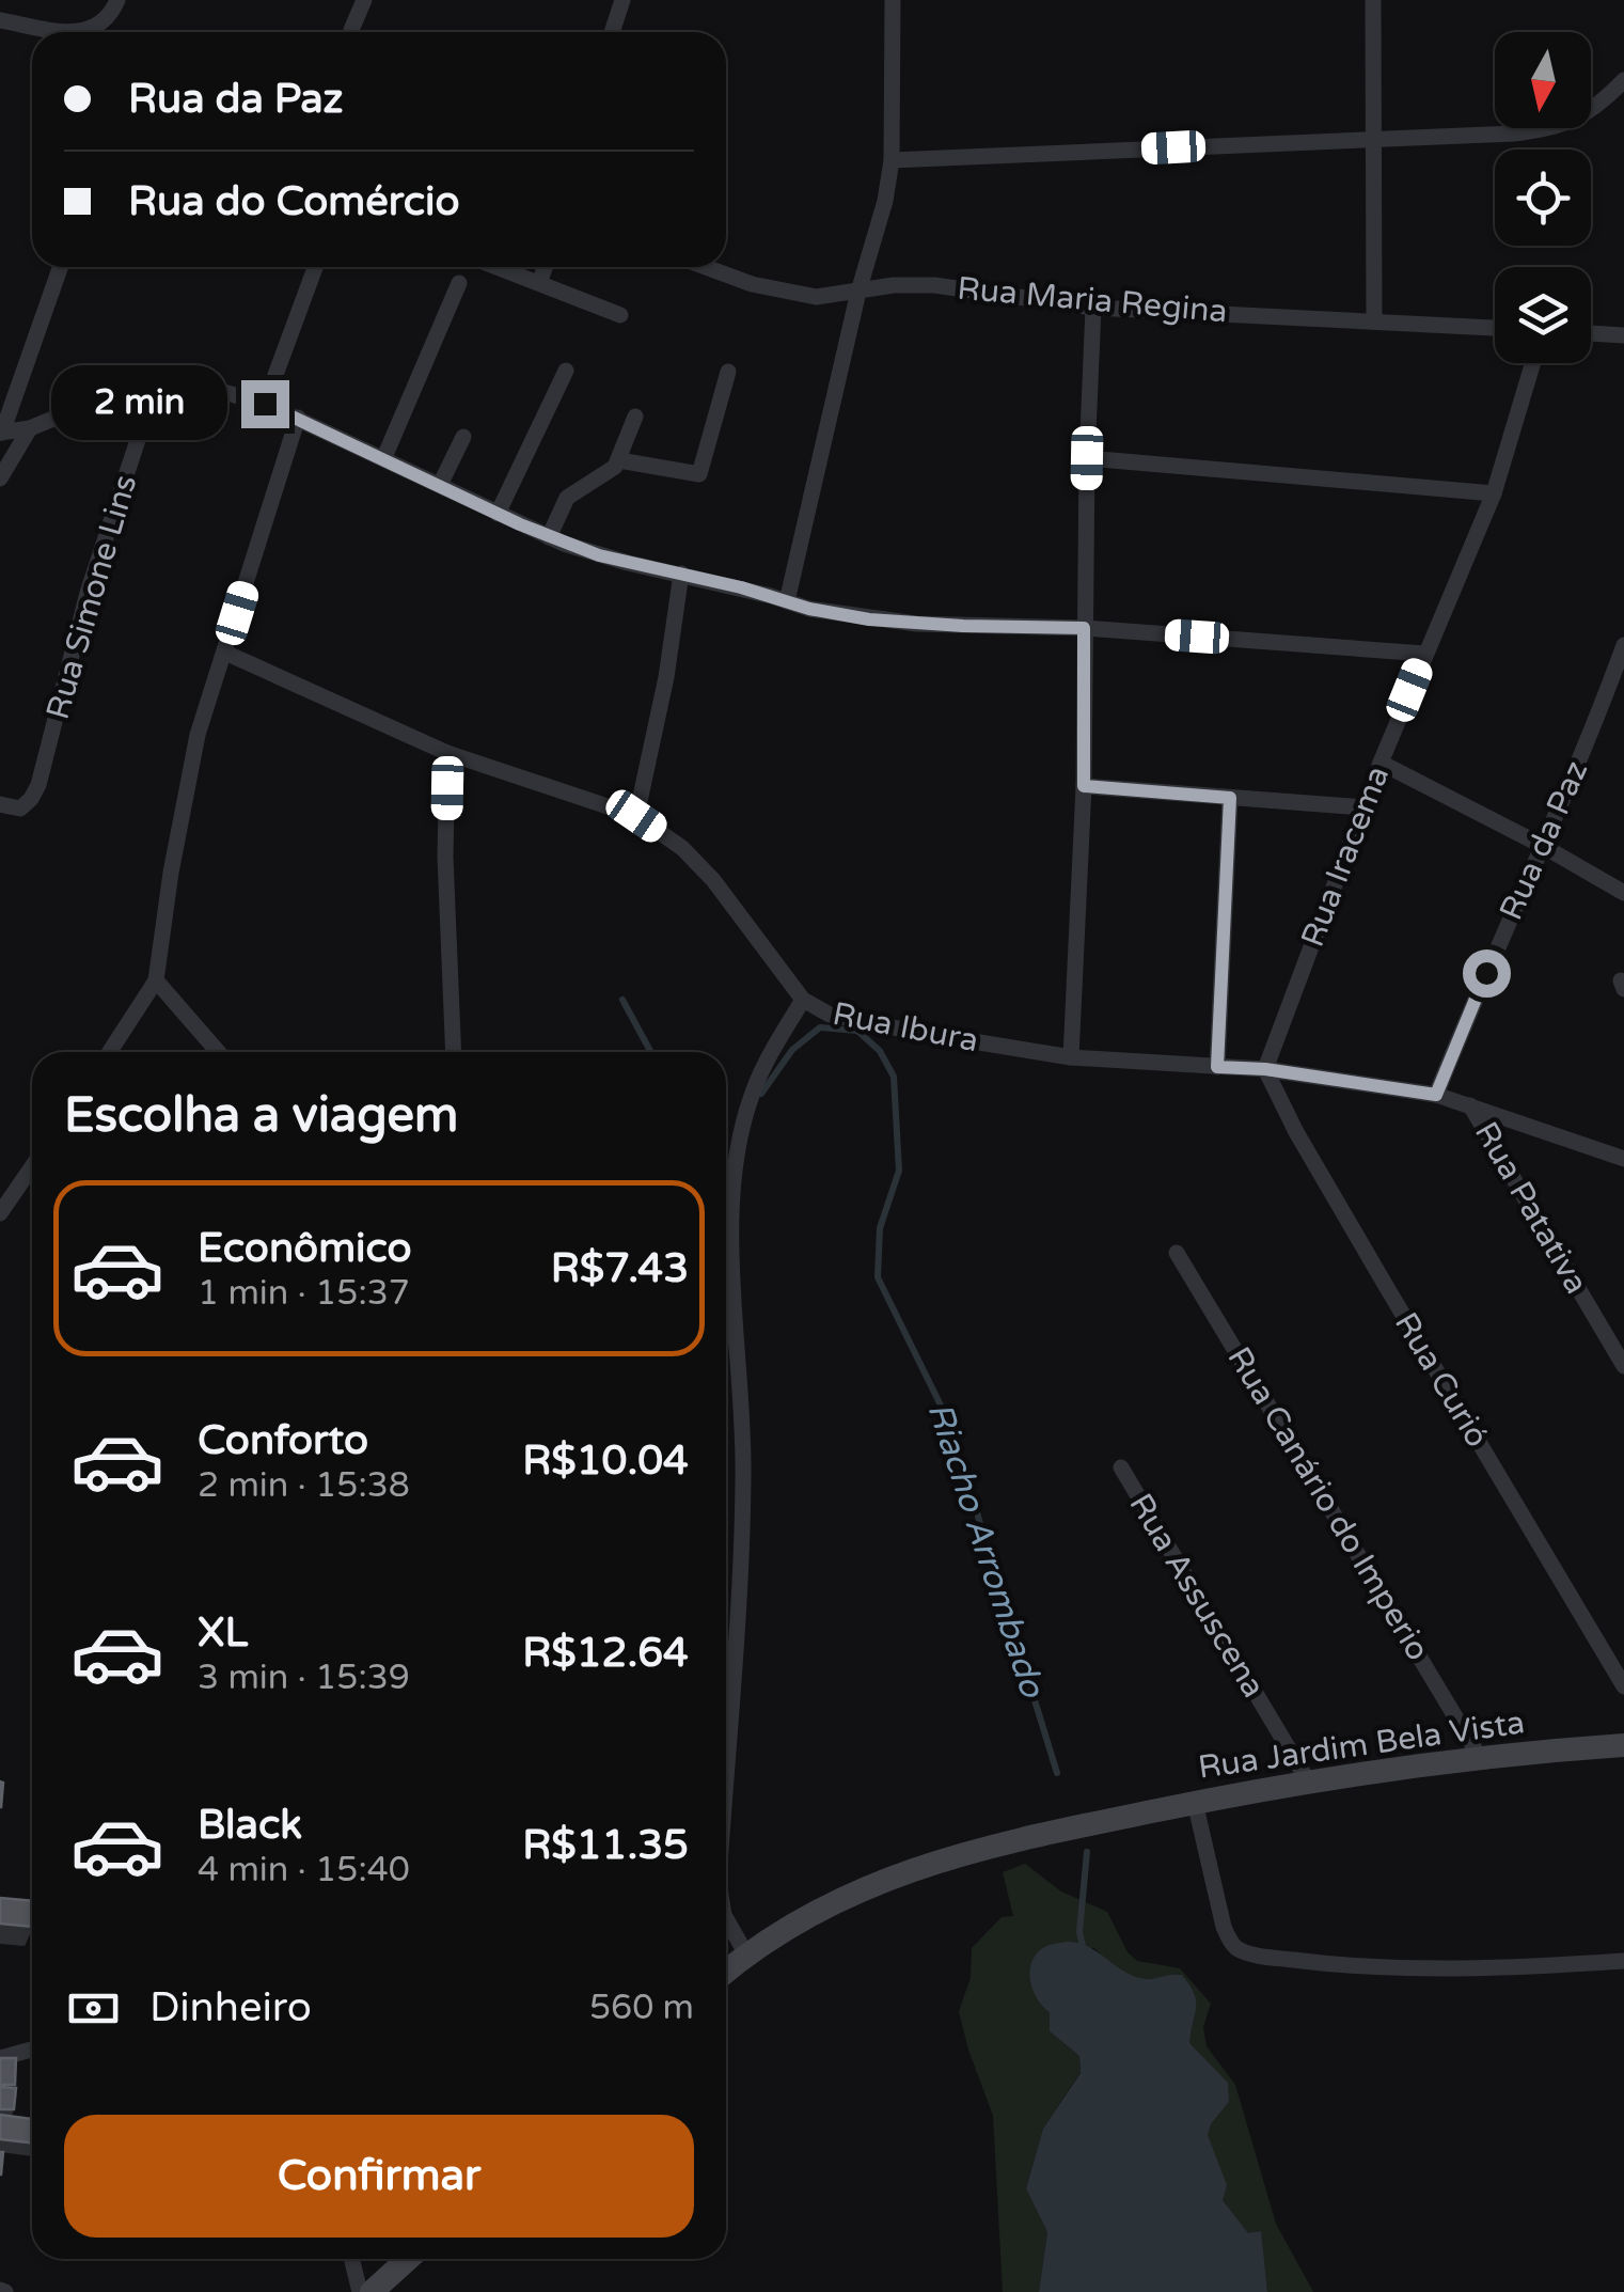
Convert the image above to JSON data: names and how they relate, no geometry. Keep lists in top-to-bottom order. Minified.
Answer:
{"streets":{"main road":["Rua Jardim Bela Vista"],"street":["Rua Maria Regina","Rua Simone Lins","Rua da Paz","Rua Iracema","Rua Ibura","Rua Patativa","Rua Curió","Rua Canário do Imperio","Rua Assuscena"]},"crossings":[["Rua da Paz","Rua Ibura"],["Rua Iracema","Rua Ibura"],["Rua Iracema","Rua Curió"],["Rua Ibura","Rua Patativa"],["Rua Ibura","Rua Curió"],["Rua Ibura","Rua Jardim Bela Vista"],["Rua Canário do Imperio","Rua Jardim Bela Vista"],["Rua Assuscena","Rua Jardim Bela Vista"]],"water":["Riacho Arrombado"],"north":"bottom","page":{"banner":["Rua da Paz","Rua do Comércio"],"bubble":"2 min","heading":"Escolha a viagem","list":[{"name":"Econômico","note":"1 min · 15:37","value":"R$7.43"},{"name":"Conforto","note":"2 min · 15:38","value":"R$10.04"},{"name":"XL","note":"3 min · 15:39","value":"R$12.64"},{"name":"Black","note":"4 min · 15:40","value":"R$11.35"}],"pay":["Dinheiro","560 m"],"buttons":"Confirmar"}}
